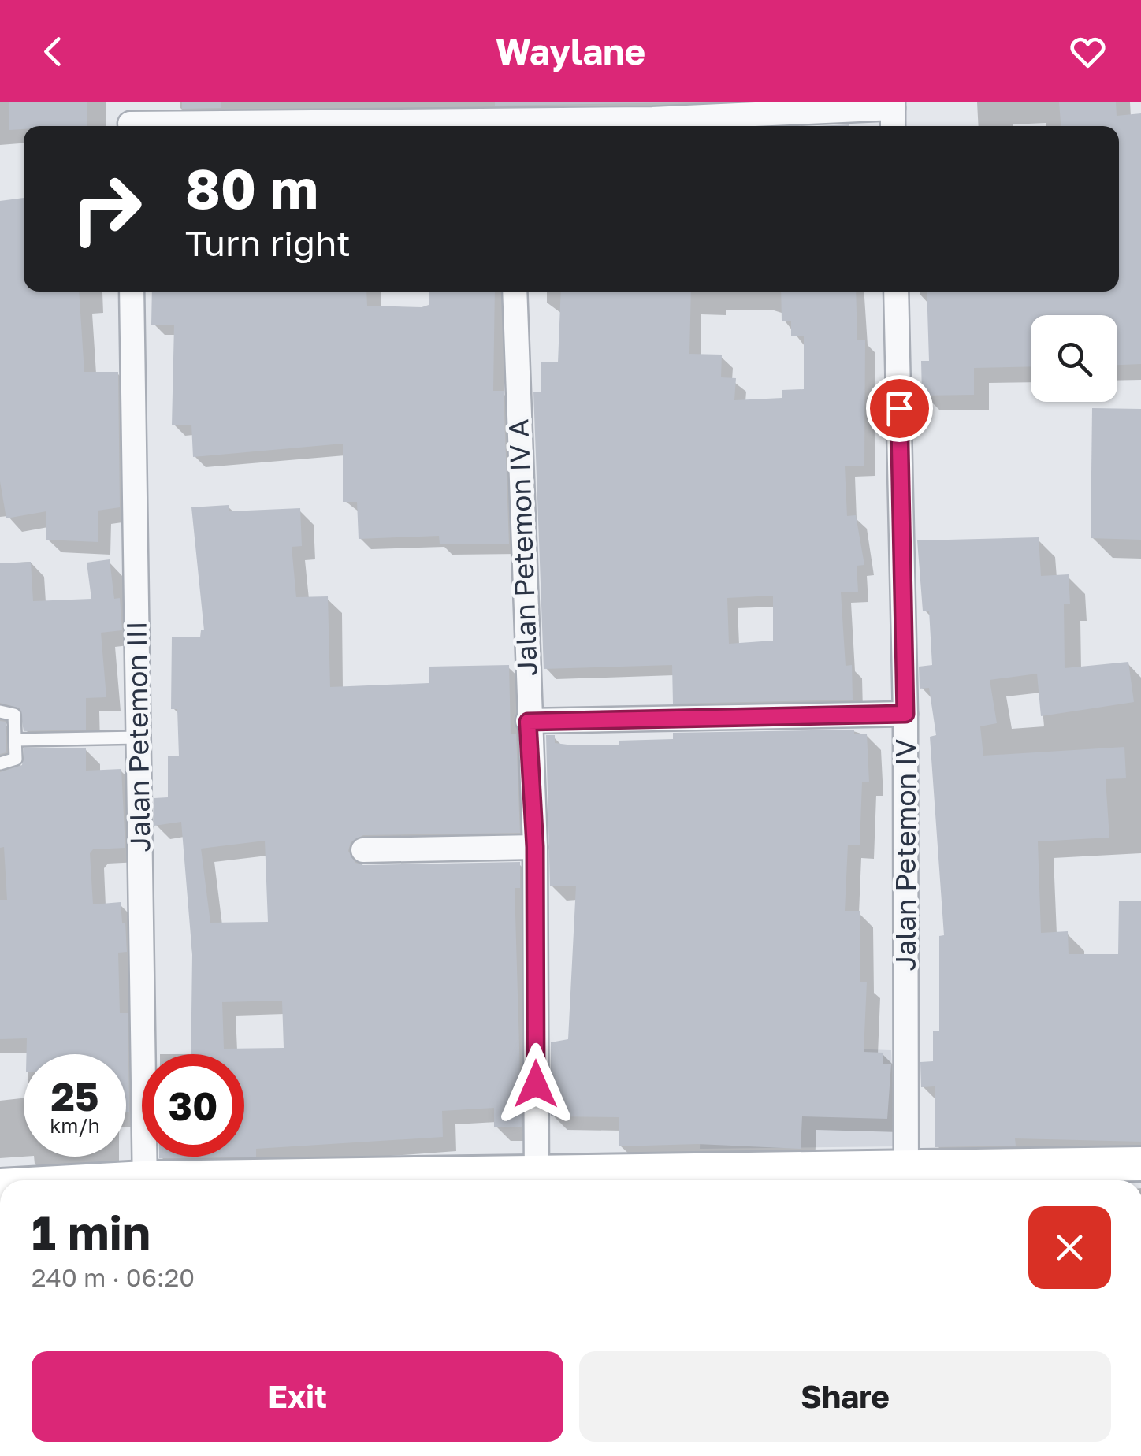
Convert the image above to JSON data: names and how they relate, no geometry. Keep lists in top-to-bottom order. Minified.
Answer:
{"streets":{"street":["Jalan Petemon IV A","Jalan Petemon III","Jalan Petemon IV"]},"page":{"header":"Waylane","turn":["80 m","Turn right"],"speed":"25 km/h","limit":"30","heading":["1 min","240 m · 06:20"],"buttons":["Exit","Share"]}}
